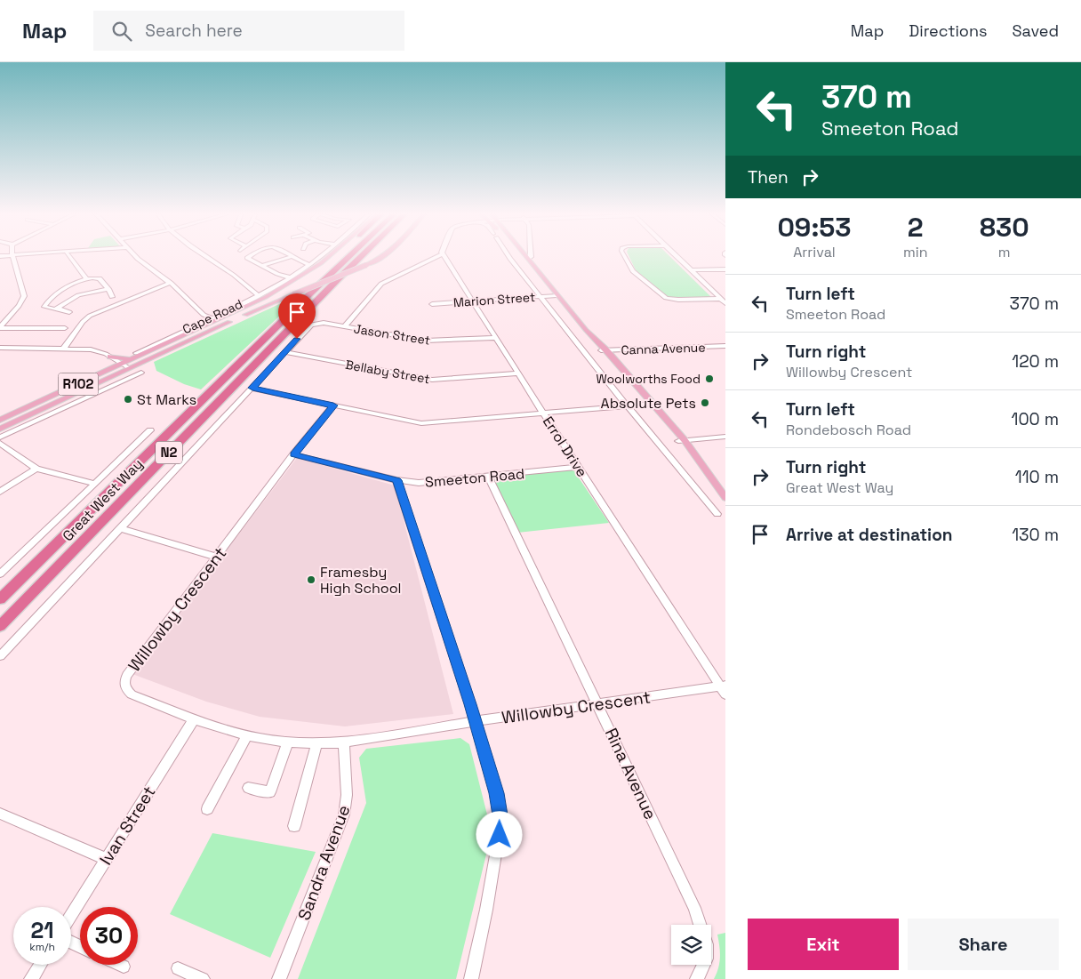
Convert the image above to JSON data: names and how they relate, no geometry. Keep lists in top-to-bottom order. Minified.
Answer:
{"streets":{"highway":["N2","Great West Way"],"main road":["Cape Road","R102"],"street":["Marion Street","Jason Street","Canna Avenue","Bellaby Street","Errol Drive","Smeeton Road","Willowby Crescent","Rina Avenue","Ivan Street","Sandra Avenue"]},"crossings":[["Marion Street","Errol Drive"],["Jason Street","Bellaby Street"],["Jason Street","Errol Drive"],["Bellaby Street","Errol Drive"],["Errol Drive","Smeeton Road"],["Errol Drive","Willowby Crescent"],["N2","Great West Way"],["Smeeton Road","Willowby Crescent"],["Smeeton Road","Rina Avenue"],["Willowby Crescent","Rina Avenue"],["Willowby Crescent","Ivan Street"],["Willowby Crescent","Sandra Avenue"]],"places":["Woolworths Food","St Marks","Absolute Pets","Framesby High School"],"page":{"header":"Map","search":"Search here","nav":["Map","Directions","Saved"],"turn":["370 m","Smeeton Road"],"then":"Then","eta":["09:53","Arrival","2","min","830","m"],"list":[{"name":"Turn left","note":"Smeeton Road","value":"370 m"},{"name":"Turn right","note":"Willowby Crescent","value":"120 m"},{"name":"Turn left","note":"Rondebosch Road","value":"100 m"},{"name":"Turn right","note":"Great West Way","value":"110 m"},{"name":"Arrive at destination","value":"130 m"}],"speed":"21 km/h","limit":"30","buttons":["Exit","Share"]}}
